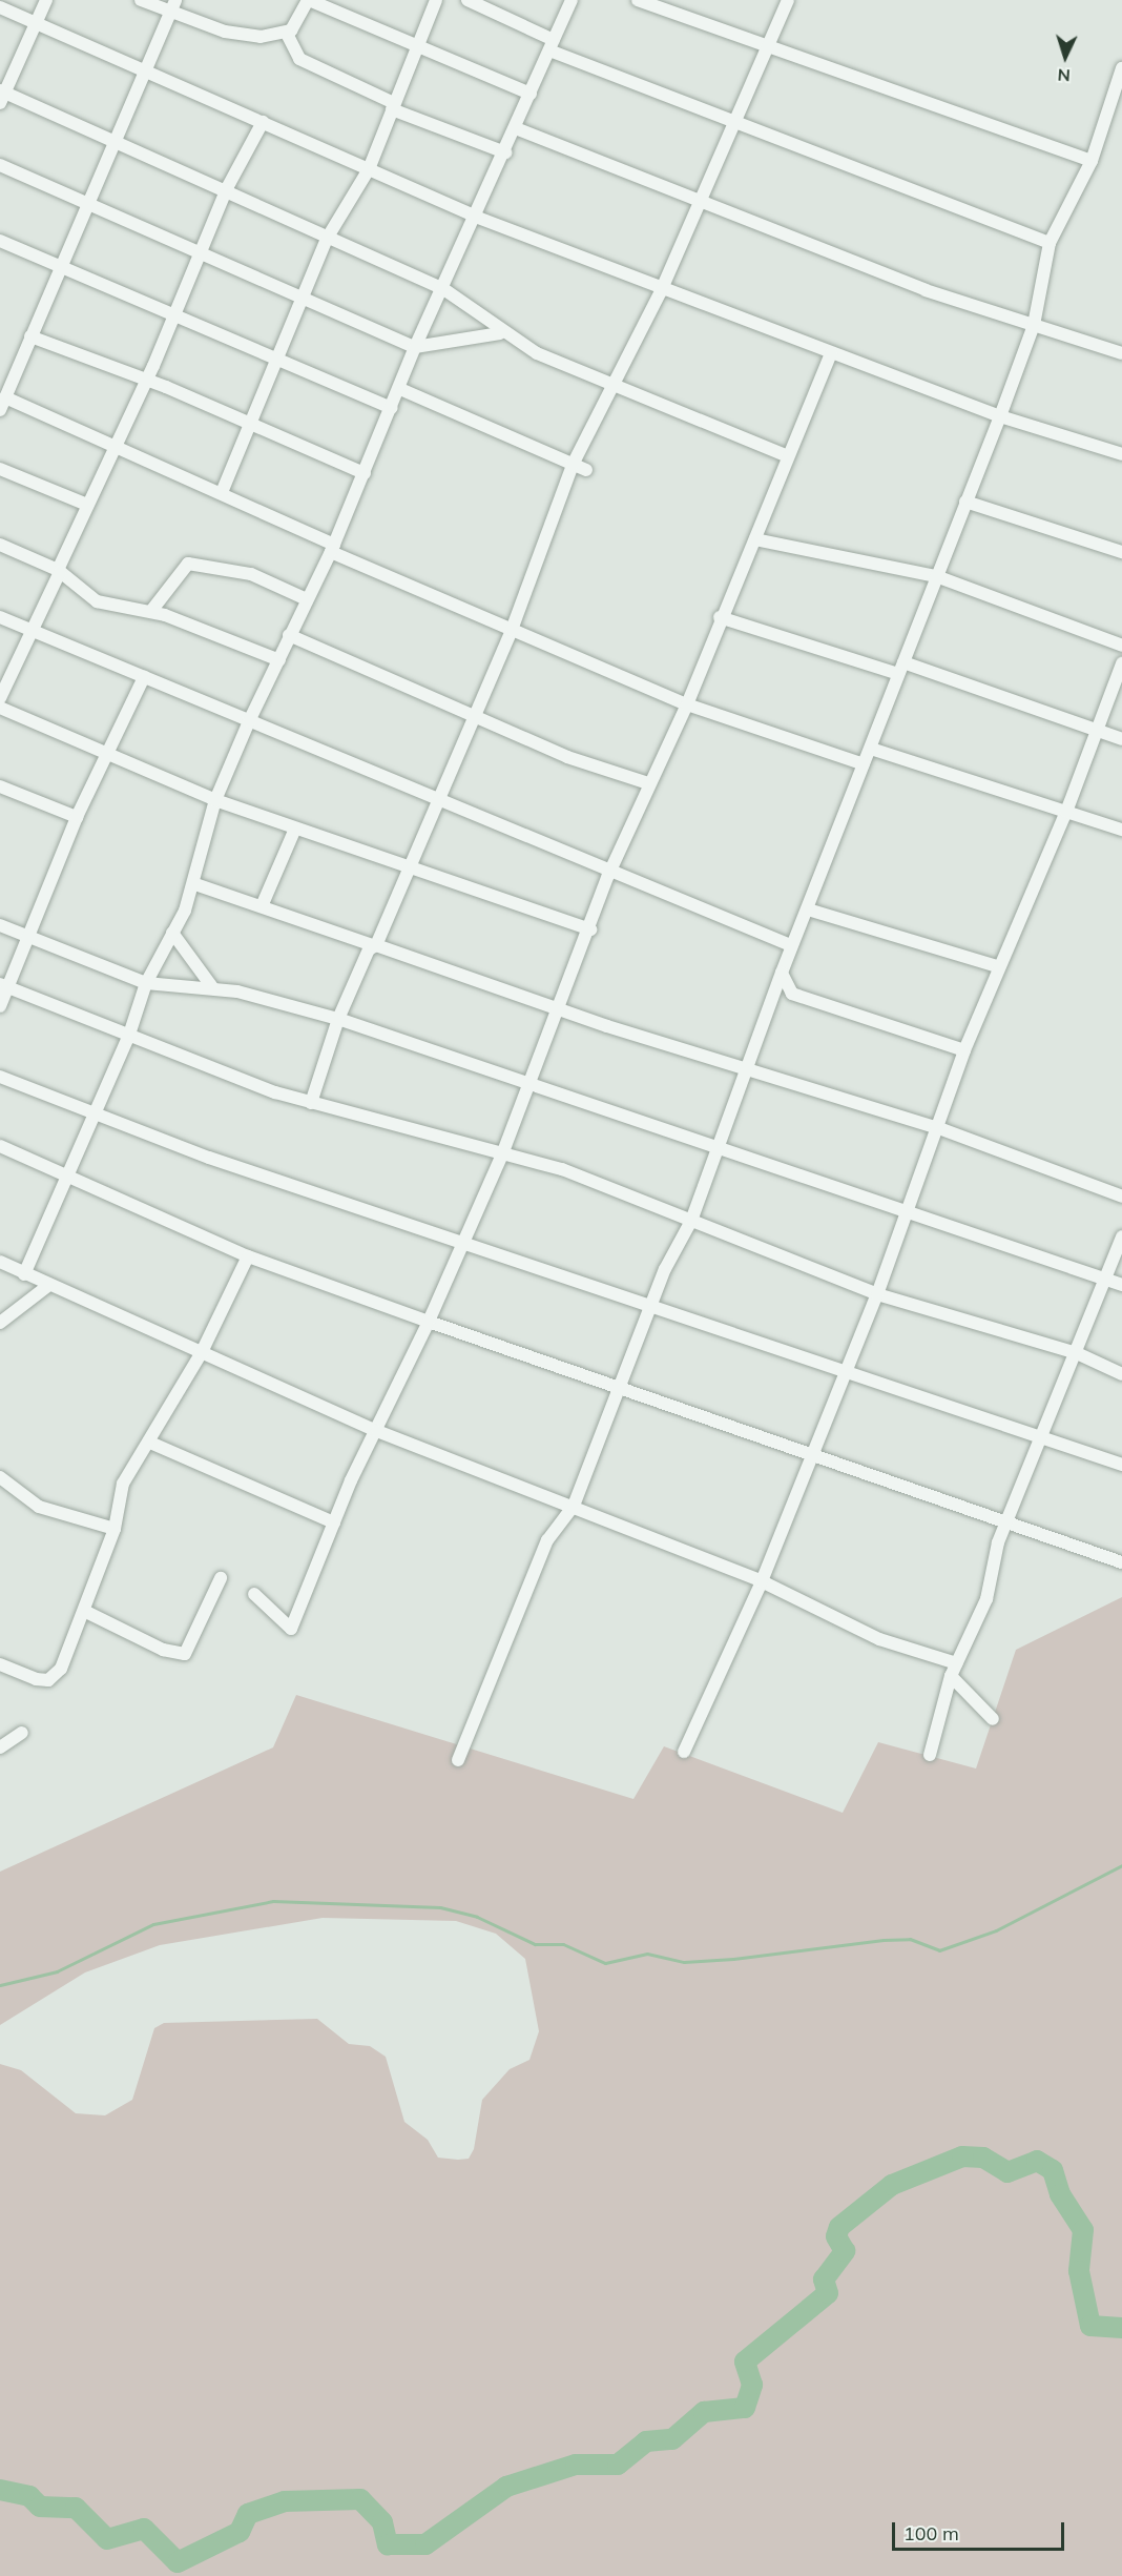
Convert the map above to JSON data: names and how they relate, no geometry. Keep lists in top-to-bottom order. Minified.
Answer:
{"scale_bar":"100 m","north":"bottom"}
